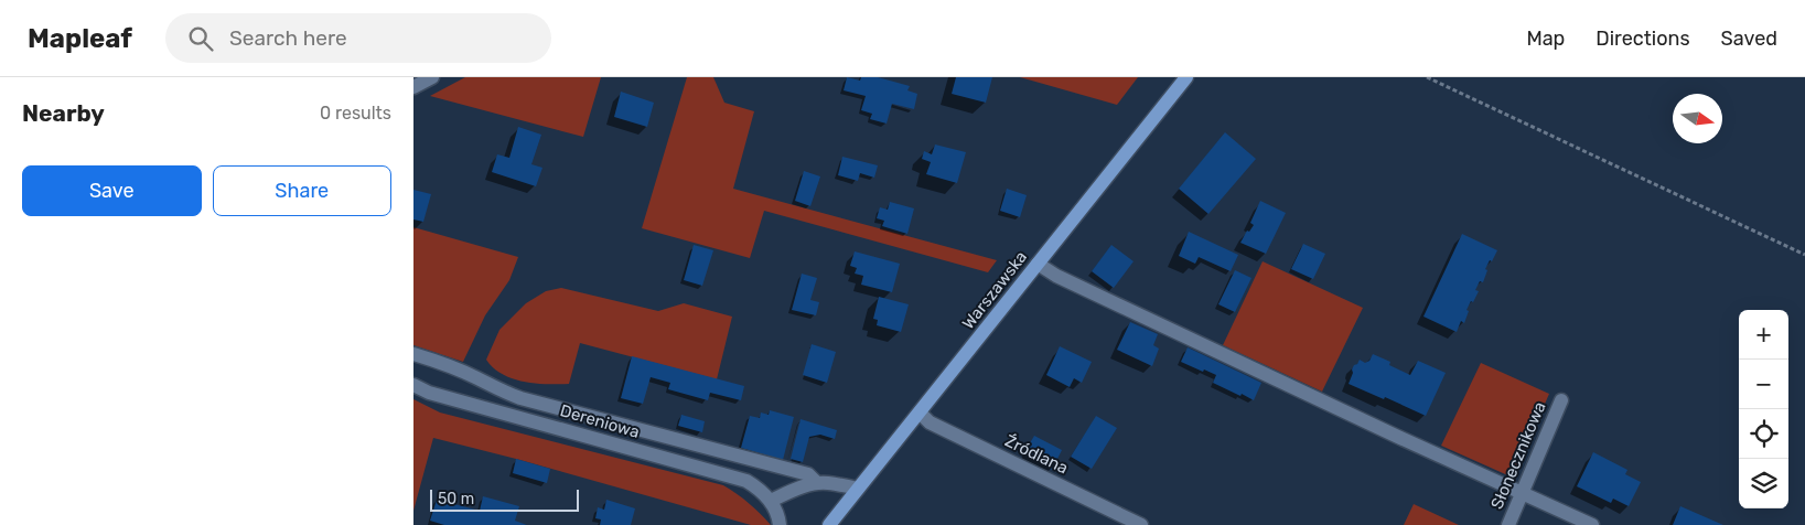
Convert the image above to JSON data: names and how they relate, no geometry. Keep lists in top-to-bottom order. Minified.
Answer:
{"streets":{"main road":["Warszawska"],"street":["Dereniowa","Źródlana","Słonecznikowa"]},"crossings":[["Warszawska","Źródlana"]],"scale_bar":"50 m","north":"right","page":{"header":"Mapleaf","search":"Search here","nav":["Map","Directions","Saved"],"heading":["Nearby","0 results"],"buttons":["Save","Share"],"map_buttons":["+","−"],"scale":"50 m"}}
